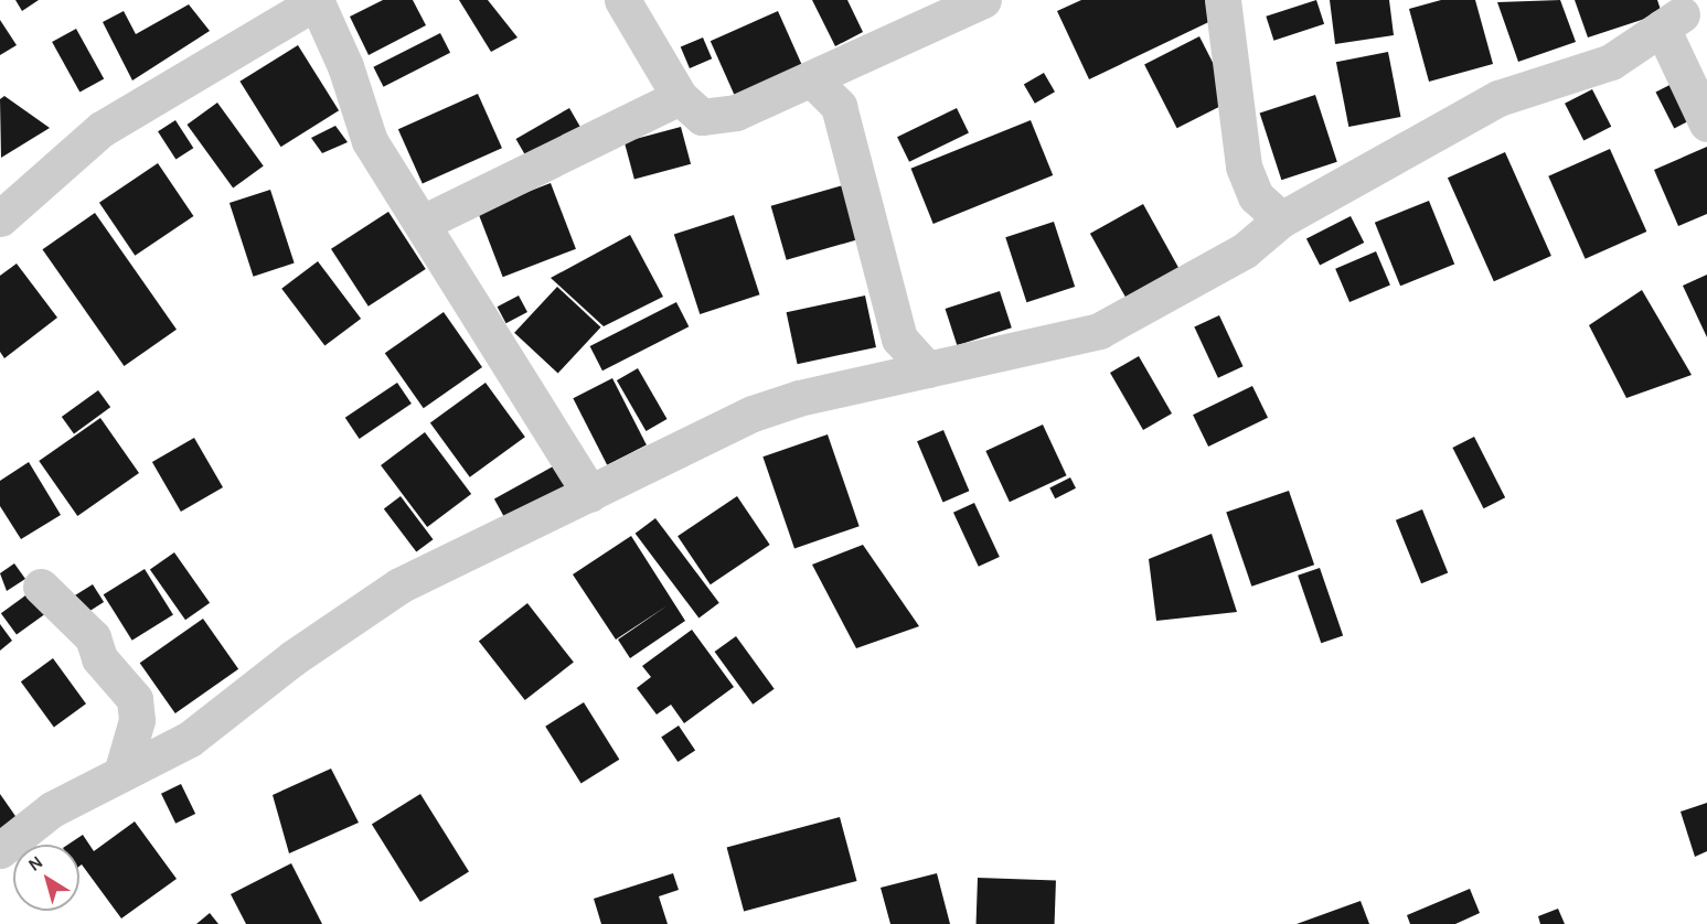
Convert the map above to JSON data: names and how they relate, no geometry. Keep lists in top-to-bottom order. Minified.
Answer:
{"north":"top left"}
